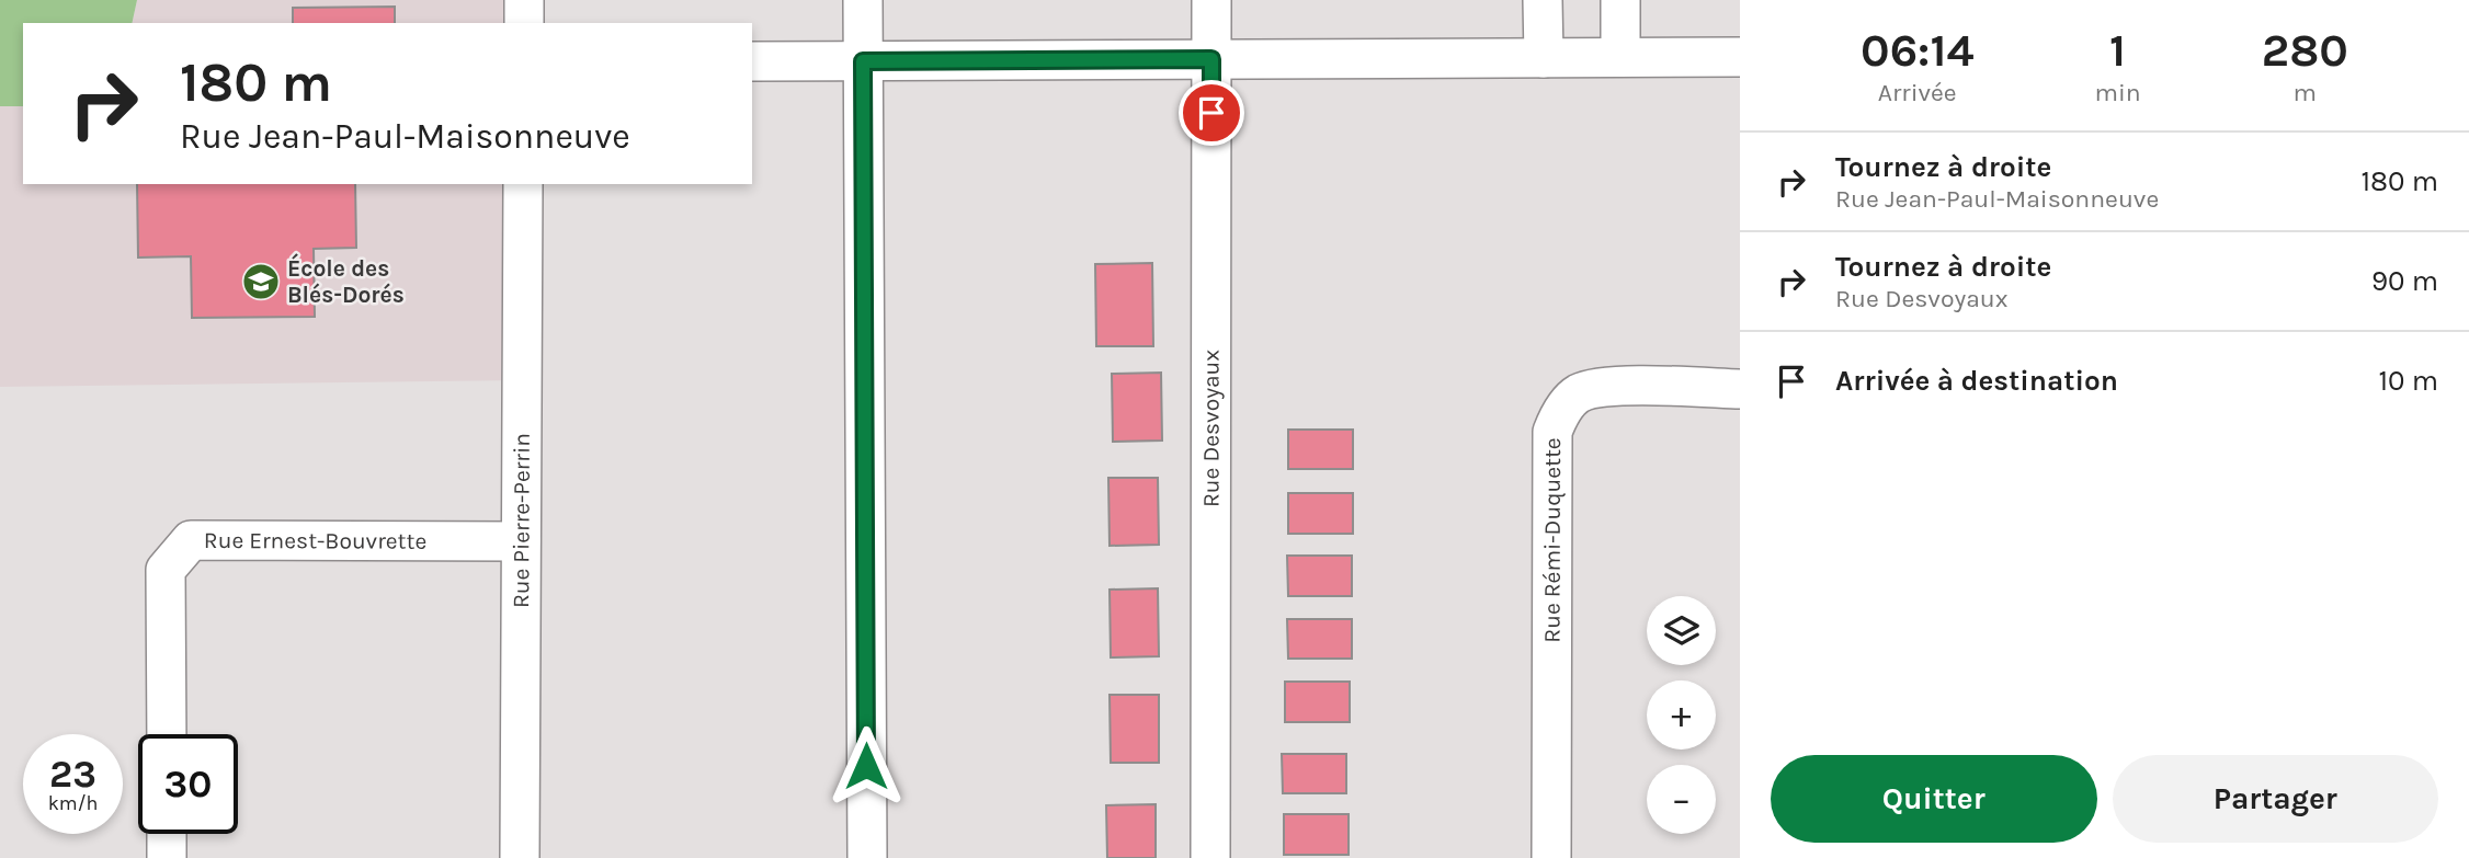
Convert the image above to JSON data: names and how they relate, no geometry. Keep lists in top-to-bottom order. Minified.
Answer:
{"streets":{"street":["Rue Desvoyaux","Rue Pierre-Perrin","Rue Ernest-Bouvrette","Rue Rémi-Duquette"]},"crossings":[["Rue Pierre-Perrin","Rue Ernest-Bouvrette"]],"places":{"school or university":["École des Blés-Dorés"]},"page":{"eta":["06:14","Arrivée","1","min","280","m"],"turn":["180 m","Rue Jean-Paul-Maisonneuve"],"list":[{"name":"Tournez à droite","note":"Rue Jean-Paul-Maisonneuve","value":"180 m"},{"name":"Tournez à droite","note":"Rue Desvoyaux","value":"90 m"},{"name":"Arrivée à destination","value":"10 m"}],"map_buttons":["+","−"],"speed":"23 km/h","limit":"30","buttons":["Quitter","Partager"]}}
